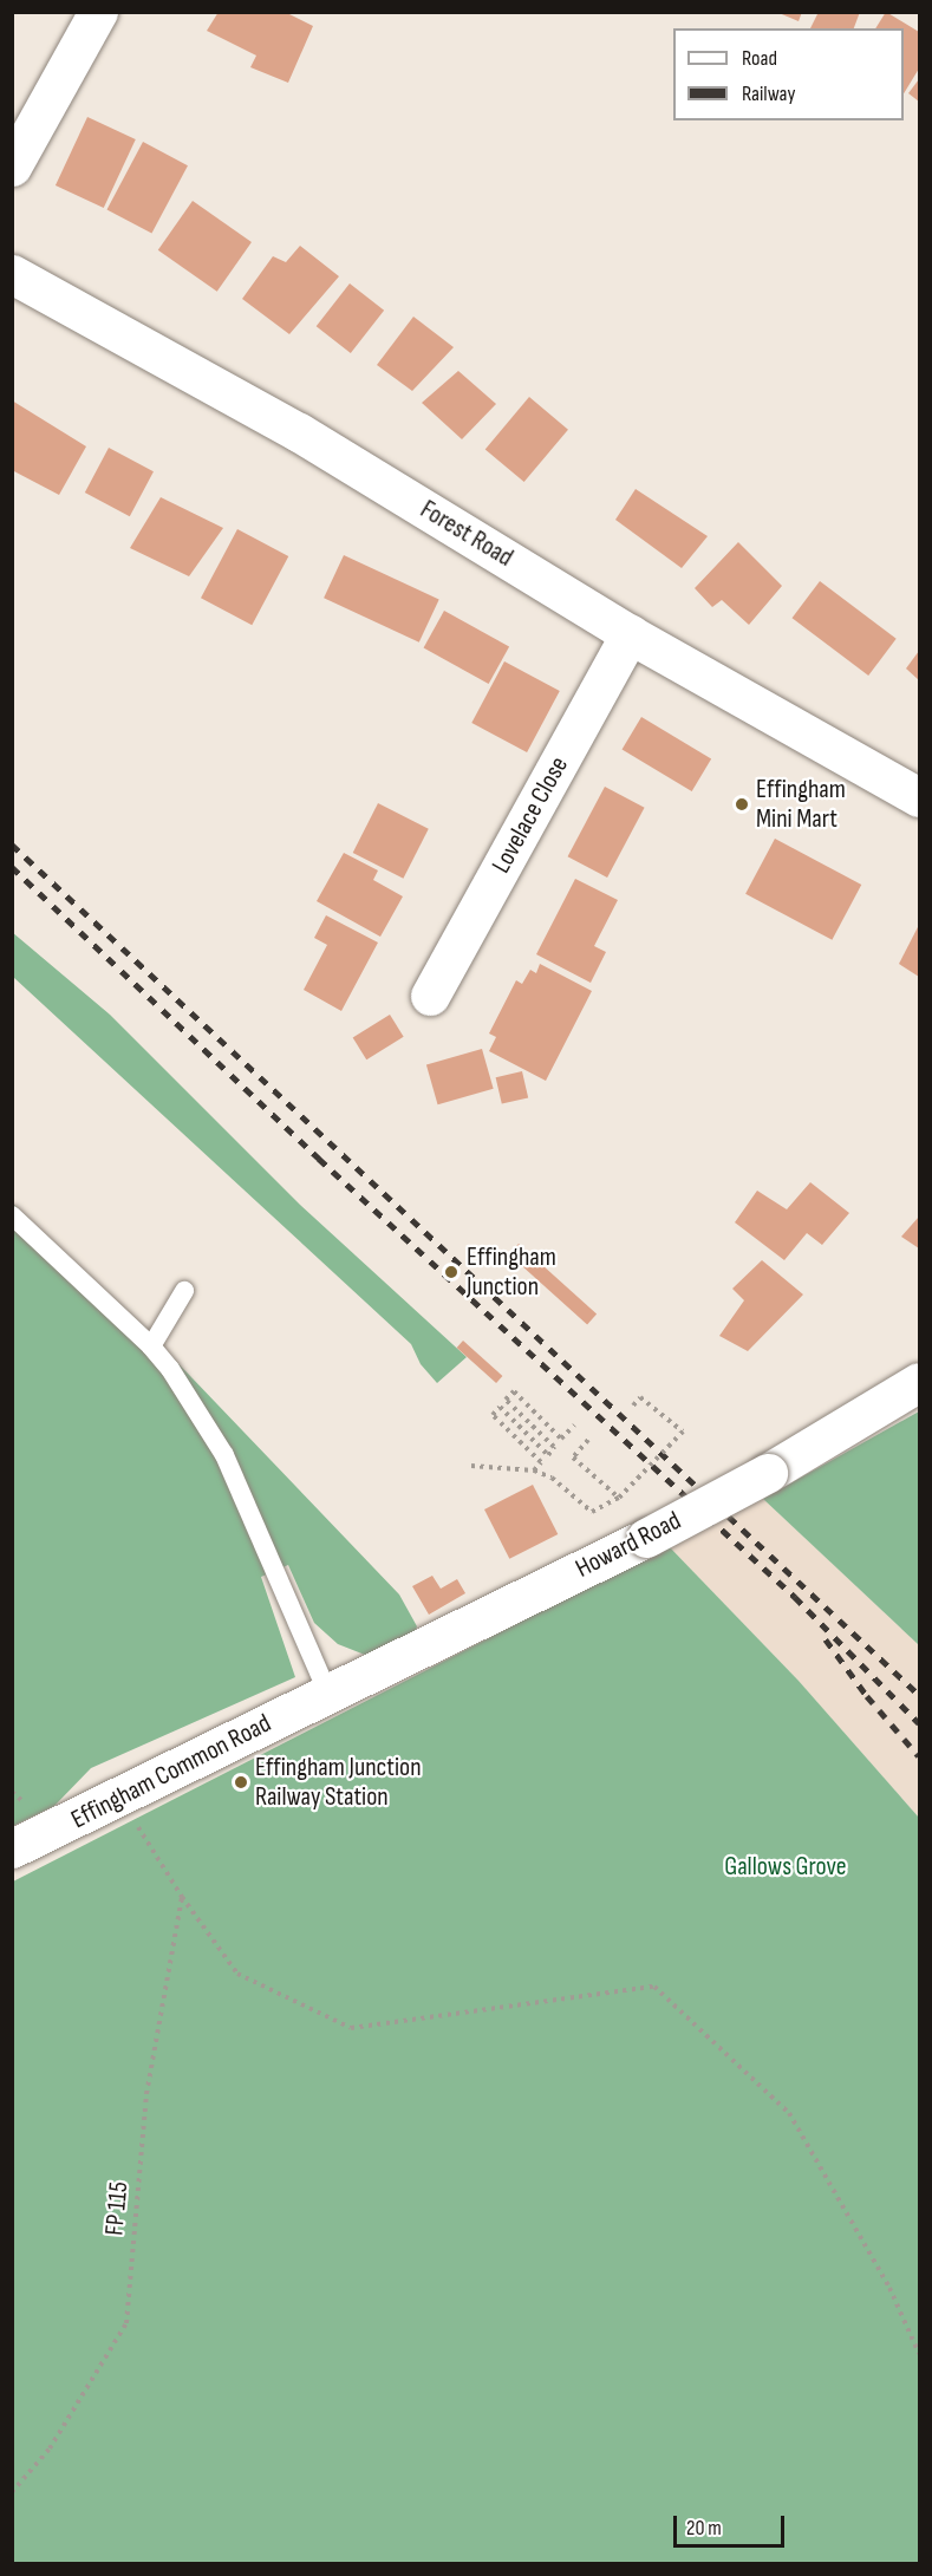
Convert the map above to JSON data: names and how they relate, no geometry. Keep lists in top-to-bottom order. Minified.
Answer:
{"streets":{"street":["Forest Road","Lovelace Close","Howard Road","Effingham Common Road"],"path":["FP 115"]},"crossings":[["Forest Road","Lovelace Close"],["Howard Road","Effingham Common Road"]],"parks":["Gallows Grove"],"places":["Effingham Mini Mart","Effingham Junction","Effingham Junction Railway Station"],"legend":["Road","Railway"],"scale_bar":"20 m"}
